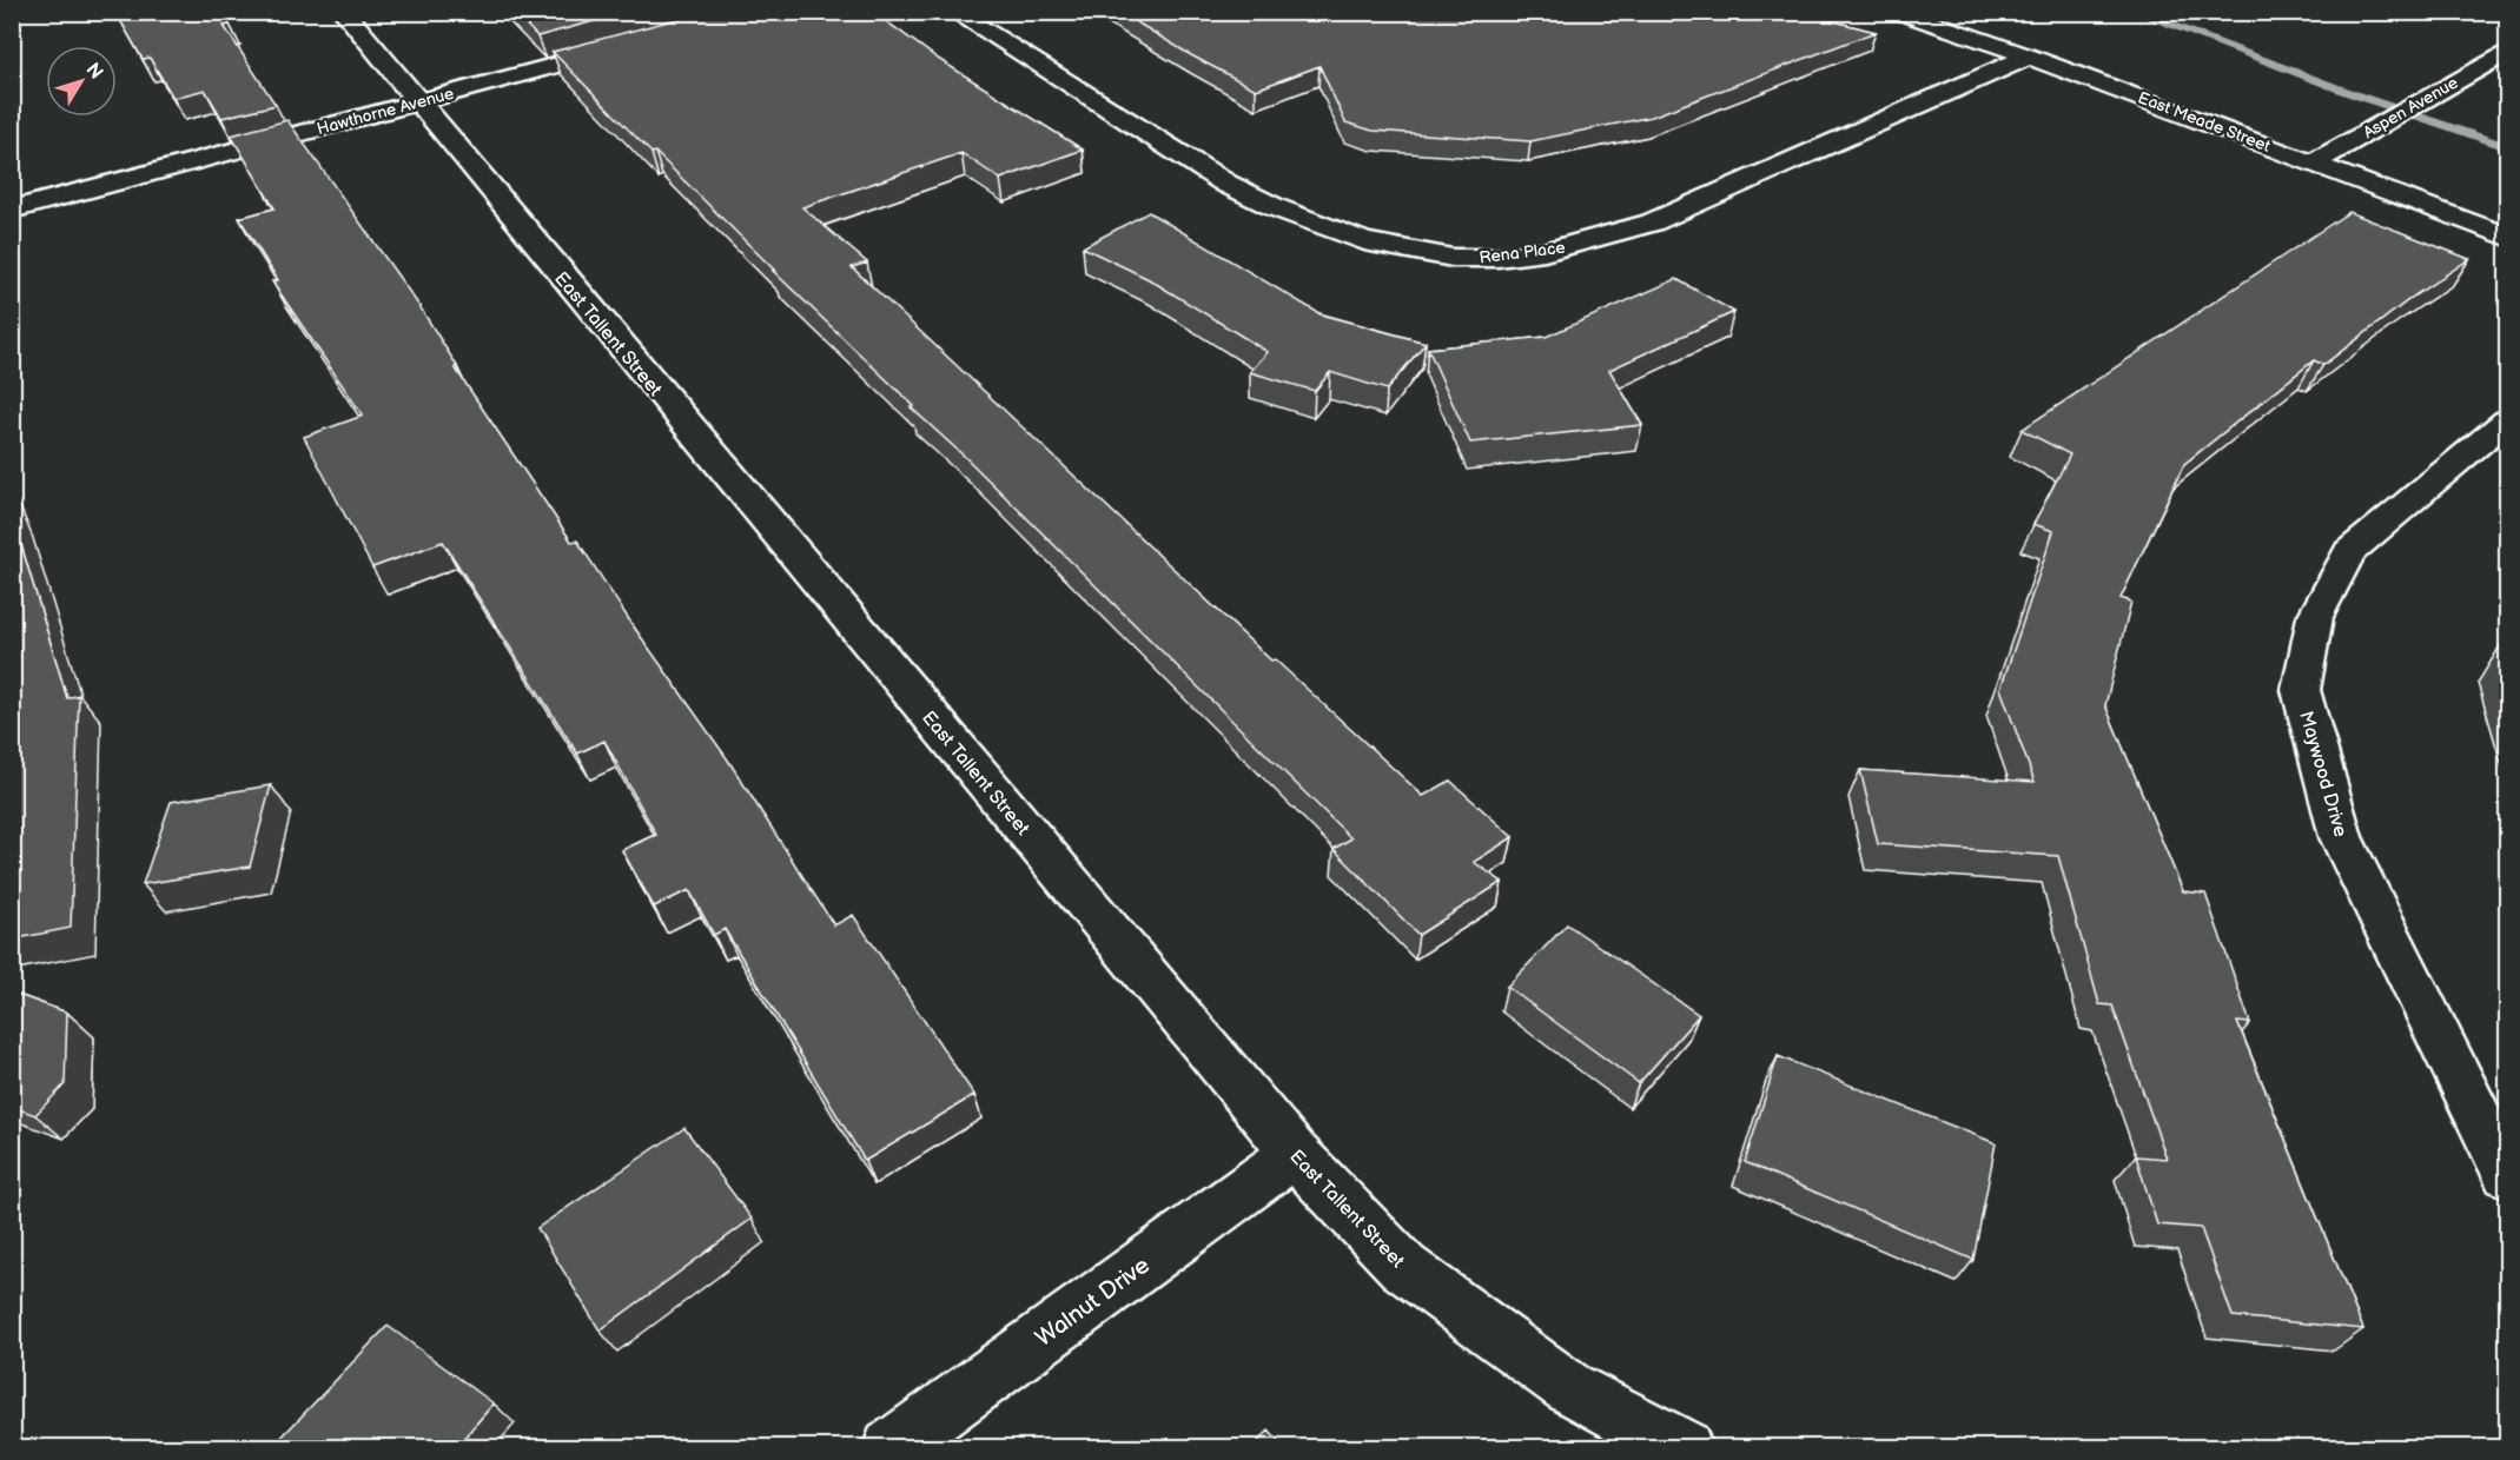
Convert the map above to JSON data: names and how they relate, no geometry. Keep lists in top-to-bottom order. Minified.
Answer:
{"streets":{"street":["Aspen Avenue","Hawthorne Avenue","East Meade Street","Rena Place","East Tallent Street","Maywood Drive","Walnut Drive"]},"crossings":[["Aspen Avenue","East Meade Street"],["Hawthorne Avenue","East Tallent Street"],["East Meade Street","Rena Place"],["East Tallent Street","Walnut Drive"]],"north":"top right"}
